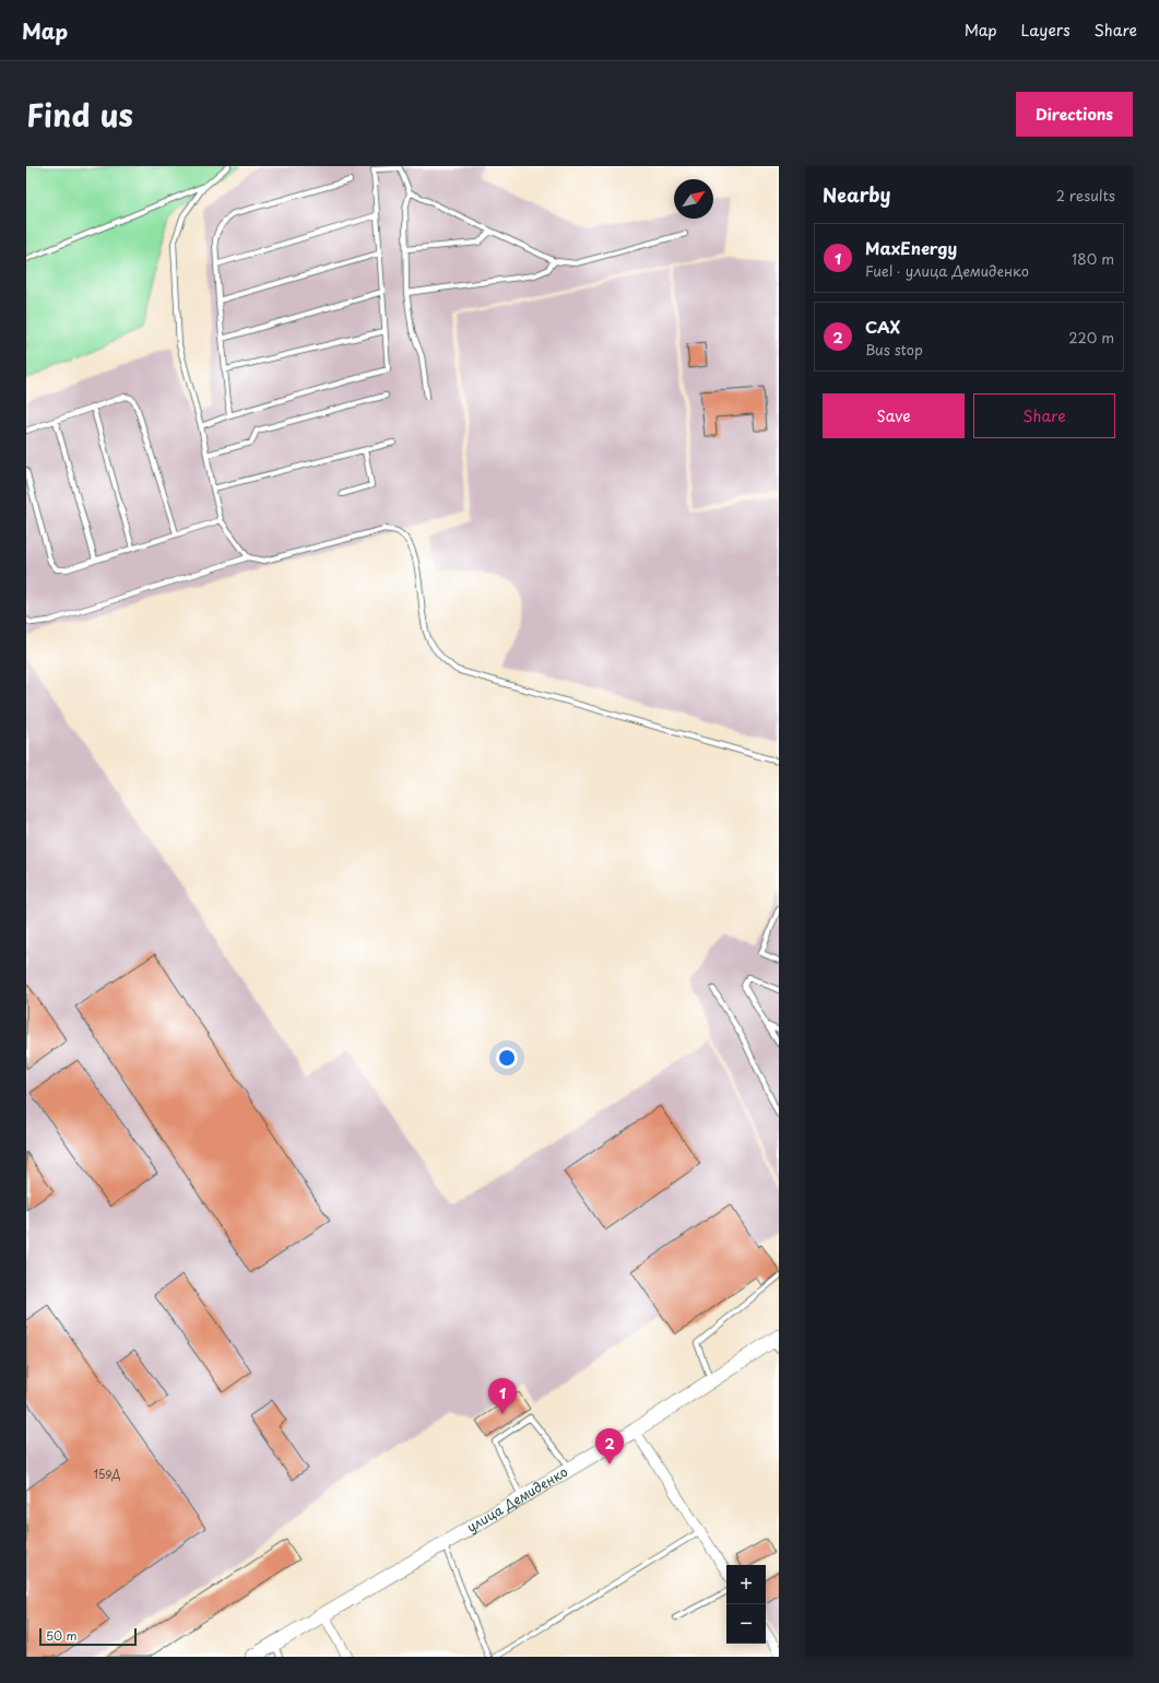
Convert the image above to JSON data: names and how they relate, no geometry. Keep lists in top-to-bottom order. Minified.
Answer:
{"streets":{"main road":["улица Демиденко"]},"house_numbers":["159Д"],"scale_bar":"50 m","north":"top right","page":{"header":"Map","nav":["Map","Layers","Share"],"title":"Find us","buttons":["Directions",["Save","Share"]],"heading":["Nearby","2 results"],"list":[{"mark":"1","name":"MaxEnergy","note":"Fuel · улица Демиденко","value":"180 m"},{"mark":"2","name":"САХ","note":"Bus stop","value":"220 m"}],"pins":["1","2"],"map_buttons":["+","−"],"scale":"50 m"}}
